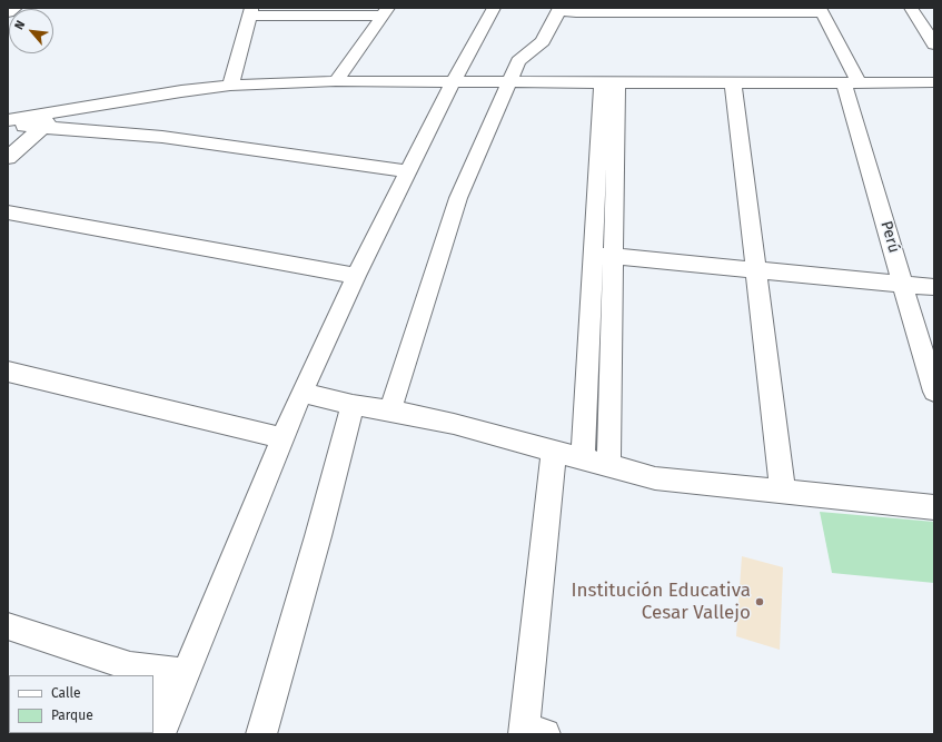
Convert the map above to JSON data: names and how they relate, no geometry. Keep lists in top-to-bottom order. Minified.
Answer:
{"streets":{"street":["Perú"]},"places":["Institución Educativa Cesar Vallejo"],"legend":["Calle","Parque"],"north":"top left"}
